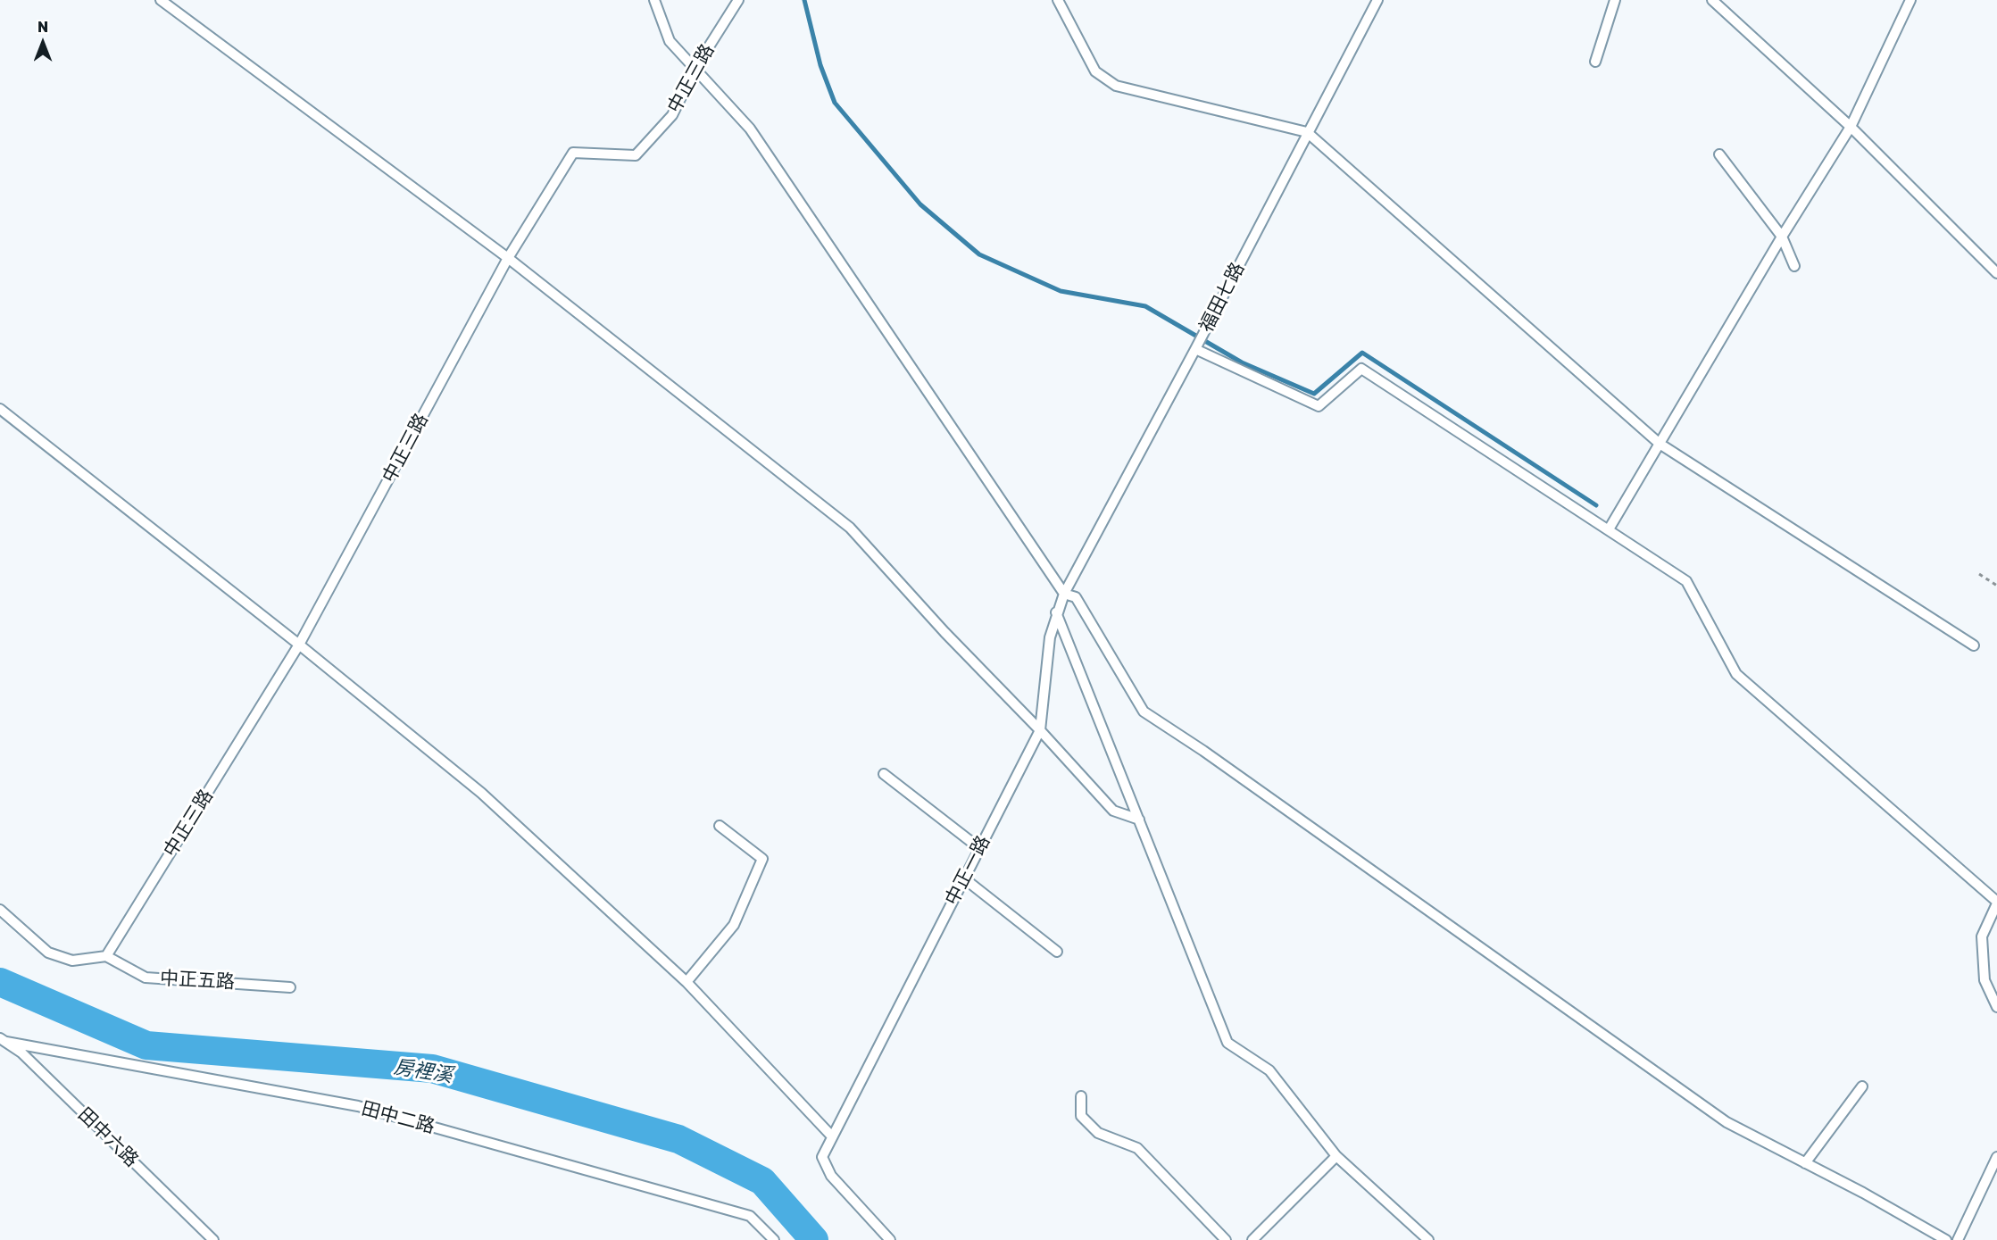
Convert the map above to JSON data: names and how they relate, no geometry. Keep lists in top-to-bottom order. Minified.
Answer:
{"streets":{"lane":["中正三路","福田七路","中正一路","中正五路","田中二路","田中六路"]},"crossings":[["中正三路","中正五路"],["福田七路","中正一路"],["田中二路","田中六路"]],"water":["房裡溪"],"north":"top"}
